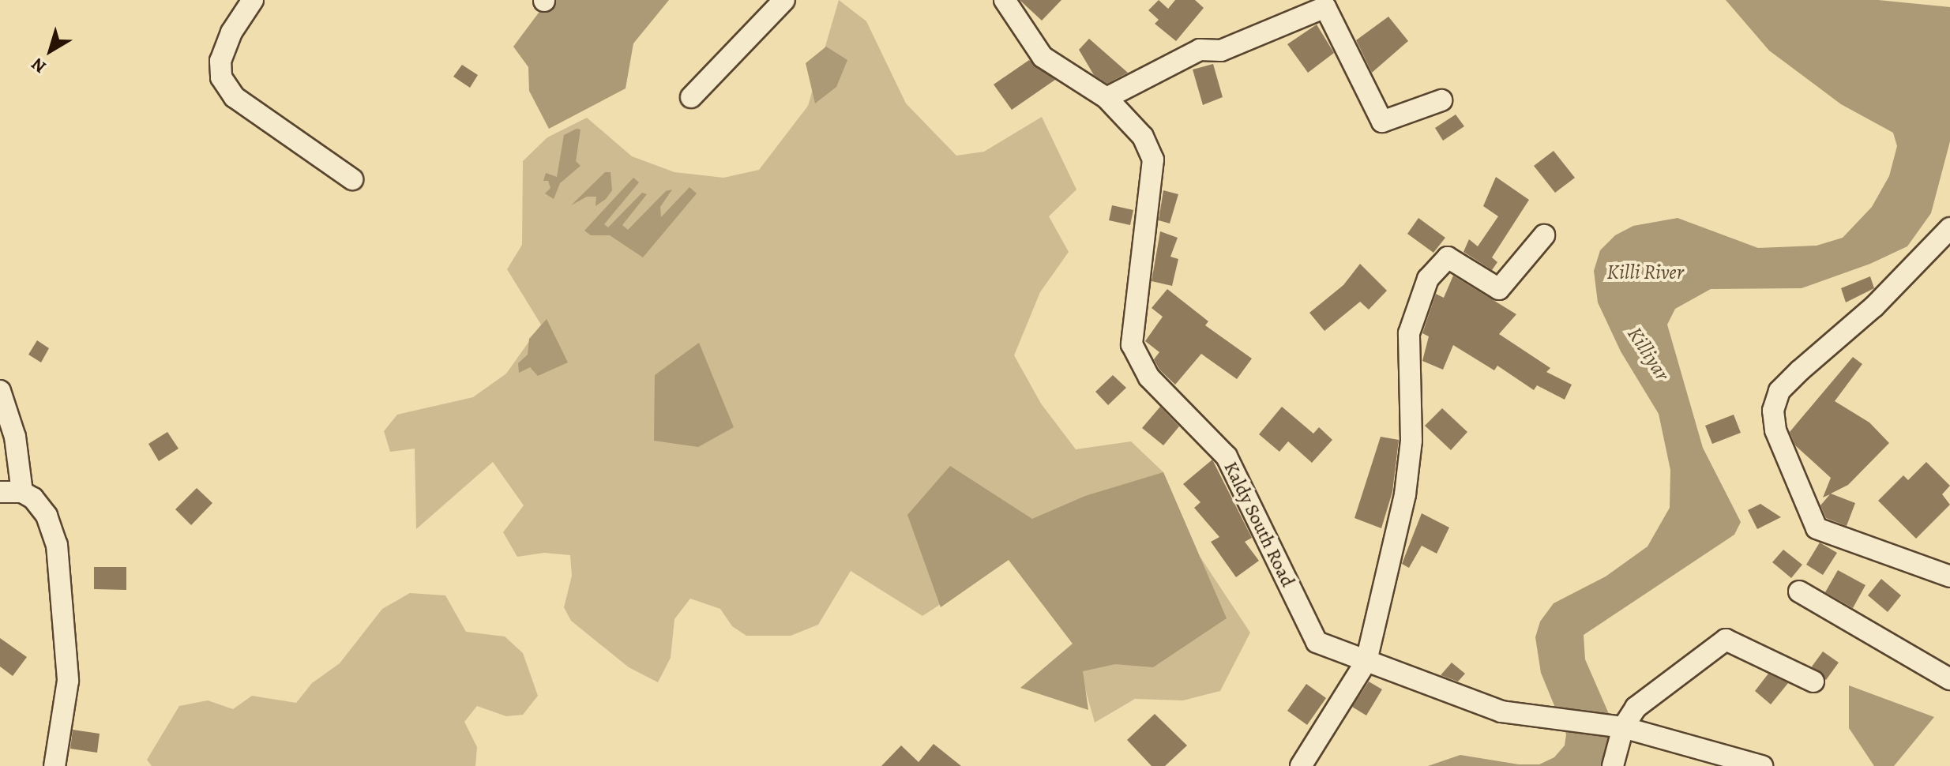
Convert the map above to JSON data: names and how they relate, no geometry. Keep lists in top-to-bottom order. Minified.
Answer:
{"streets":{"street":["Kaldy South Road"]},"water":["Killi River","Killiyar"],"north":"bottom left"}
